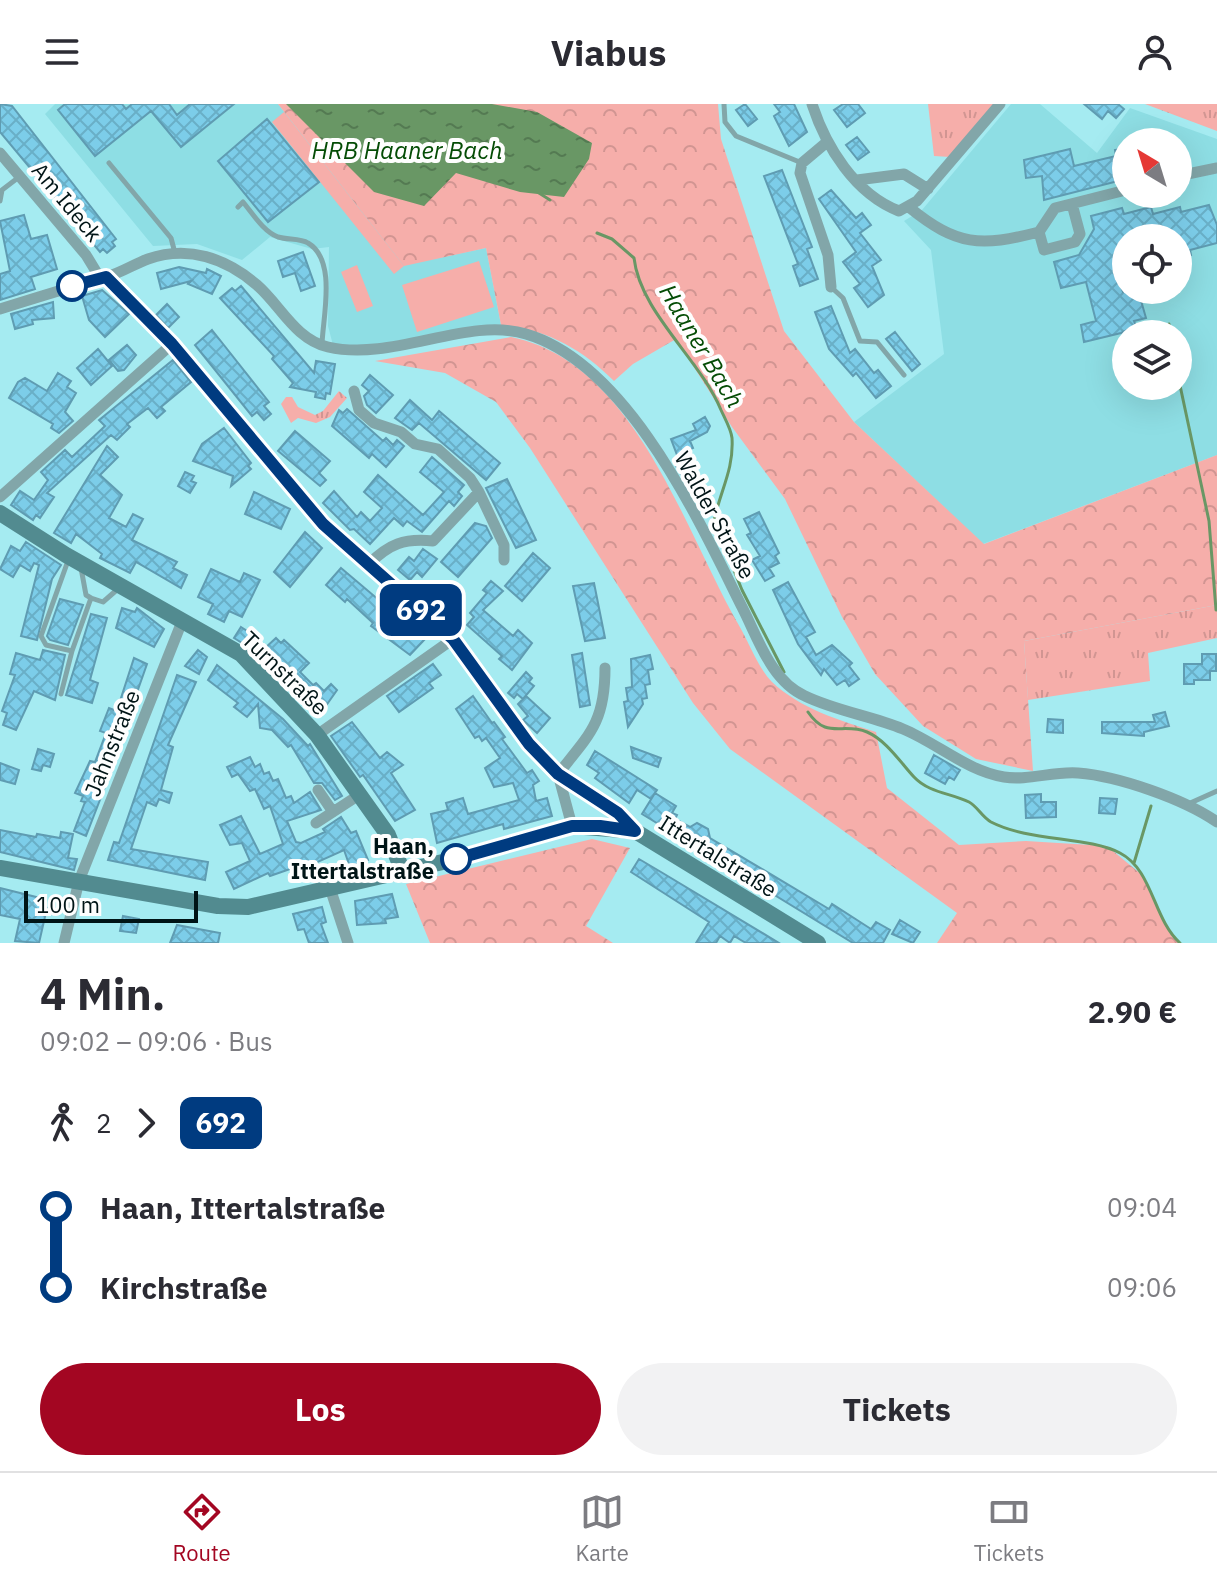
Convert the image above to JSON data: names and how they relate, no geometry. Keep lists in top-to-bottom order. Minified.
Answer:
{"streets":{"main road":["Turnstraße","Ittertalstraße"],"street":["Am Ideck","Walder Straße","Jahnstraße"]},"crossings":[["Am Ideck","Walder Straße"],["Turnstraße","Jahnstraße"],["Turnstraße","Ittertalstraße"],["Jahnstraße","Ittertalstraße"]],"water":["HRB Haaner Bach","Haaner Bach"],"places":["Haan, Ittertalstraße"],"lines":["bus line 692"],"scale_bar":"100 m","north":"top left","page":{"header":"Viabus","on_map":"692","scale":"100 m","heading":["4 Min.","09:02 – 09:06 · Bus","2.90 €"],"legs":["2","692"],"list":[{"name":"Haan, Ittertalstraße","value":"09:04"},{"name":"Kirchstraße","value":"09:06"}],"buttons":["Los","Tickets"],"tabs":["Route","Karte","Tickets"]}}
